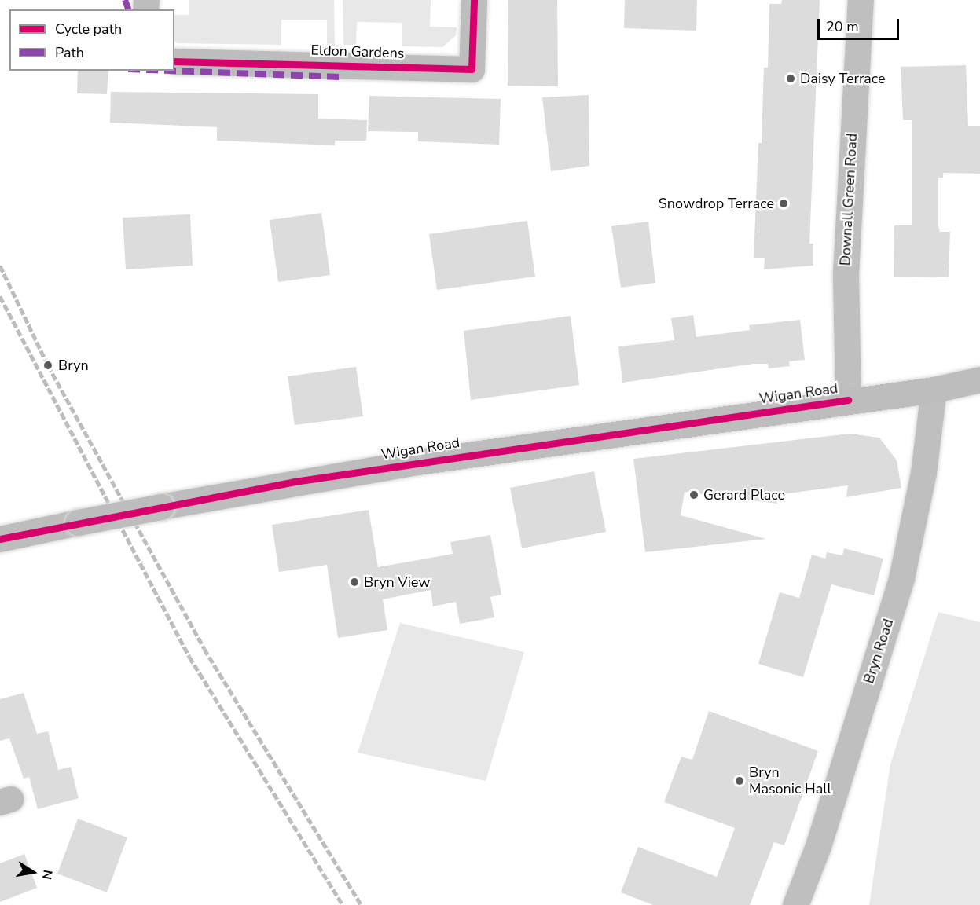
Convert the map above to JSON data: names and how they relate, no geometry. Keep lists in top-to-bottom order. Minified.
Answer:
{"streets":{"main road":["Eldon Gardens","Downall Green Road","Wigan Road","Bryn Road"]},"crossings":[["Downall Green Road","Wigan Road"],["Wigan Road","Bryn Road"]],"places":["Daisy Terrace","Snowdrop Terrace","Bryn","Gerard Place","Bryn View","Bryn Masonic Hall"],"legend":["Cycle path","Path"],"scale_bar":"20 m","north":"right"}
